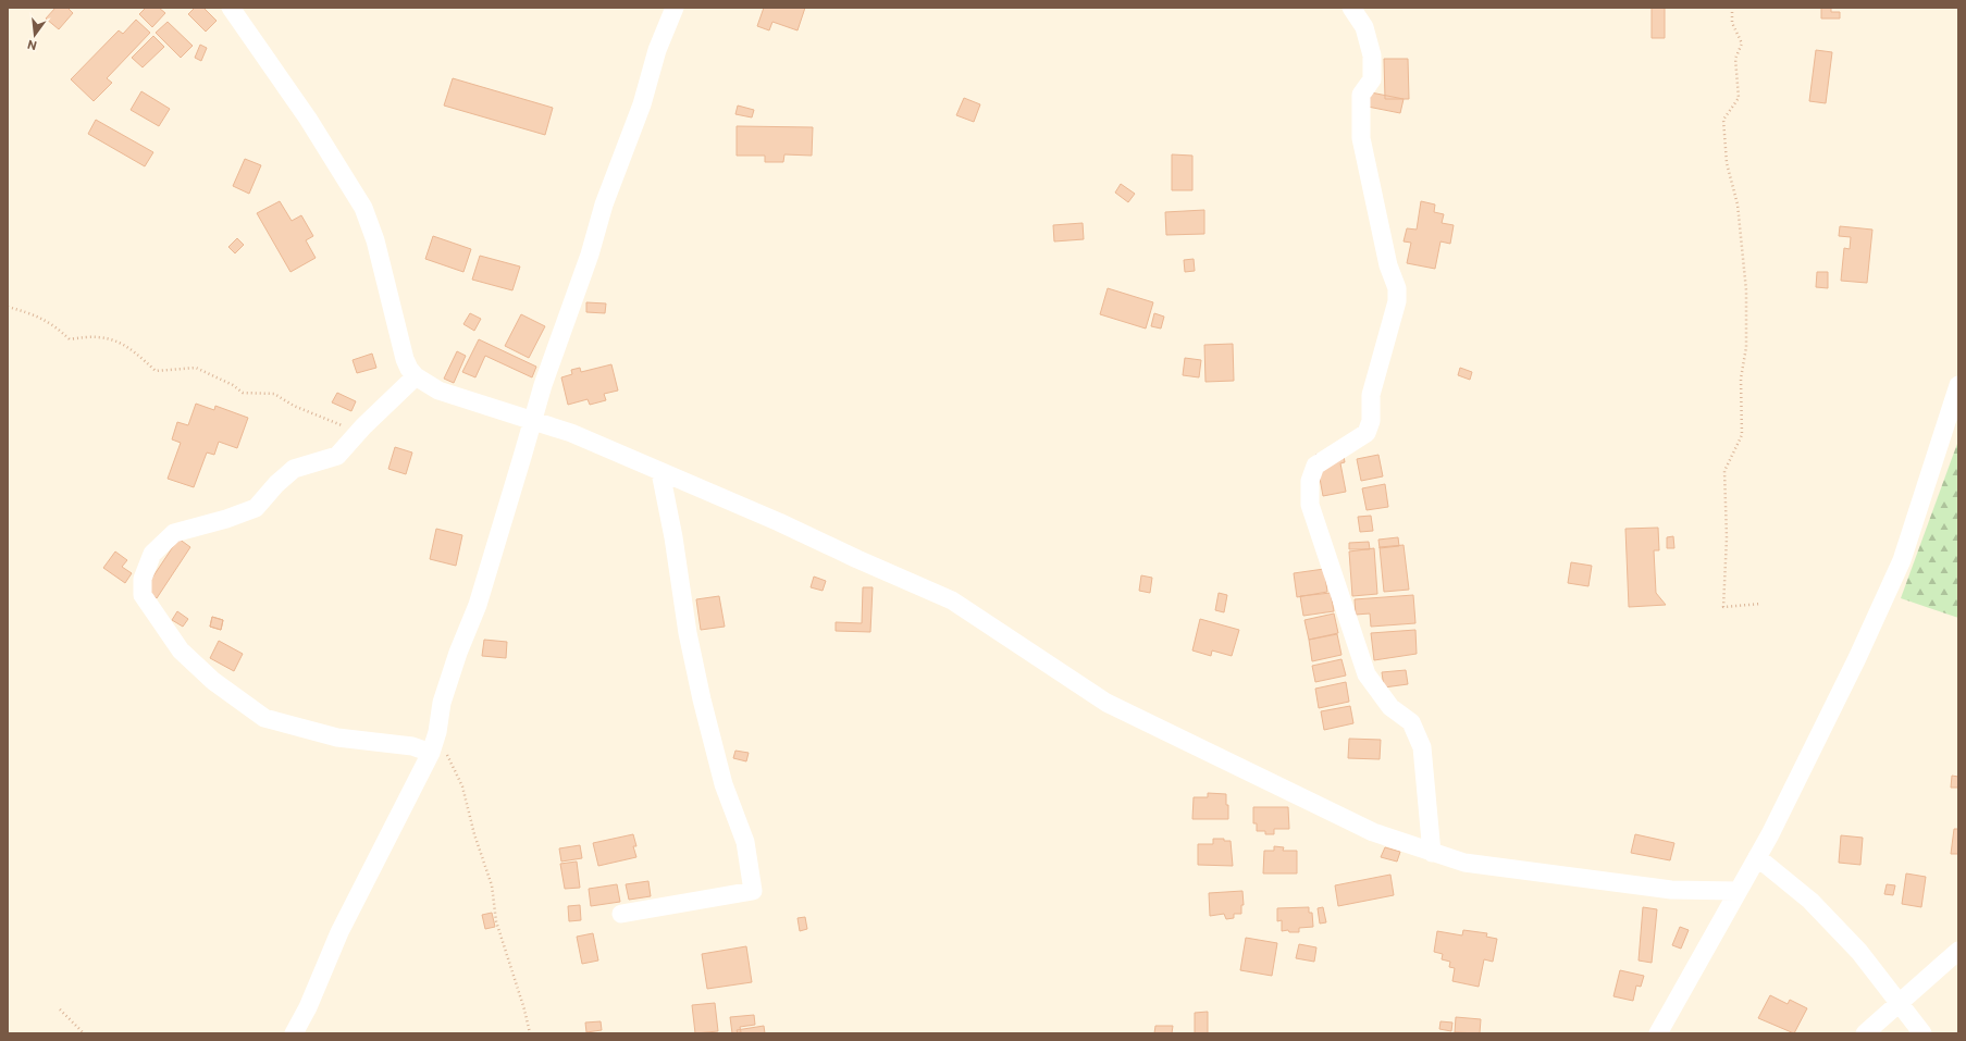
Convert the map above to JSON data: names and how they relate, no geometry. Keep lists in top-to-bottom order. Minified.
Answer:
{"north":"bottom"}
